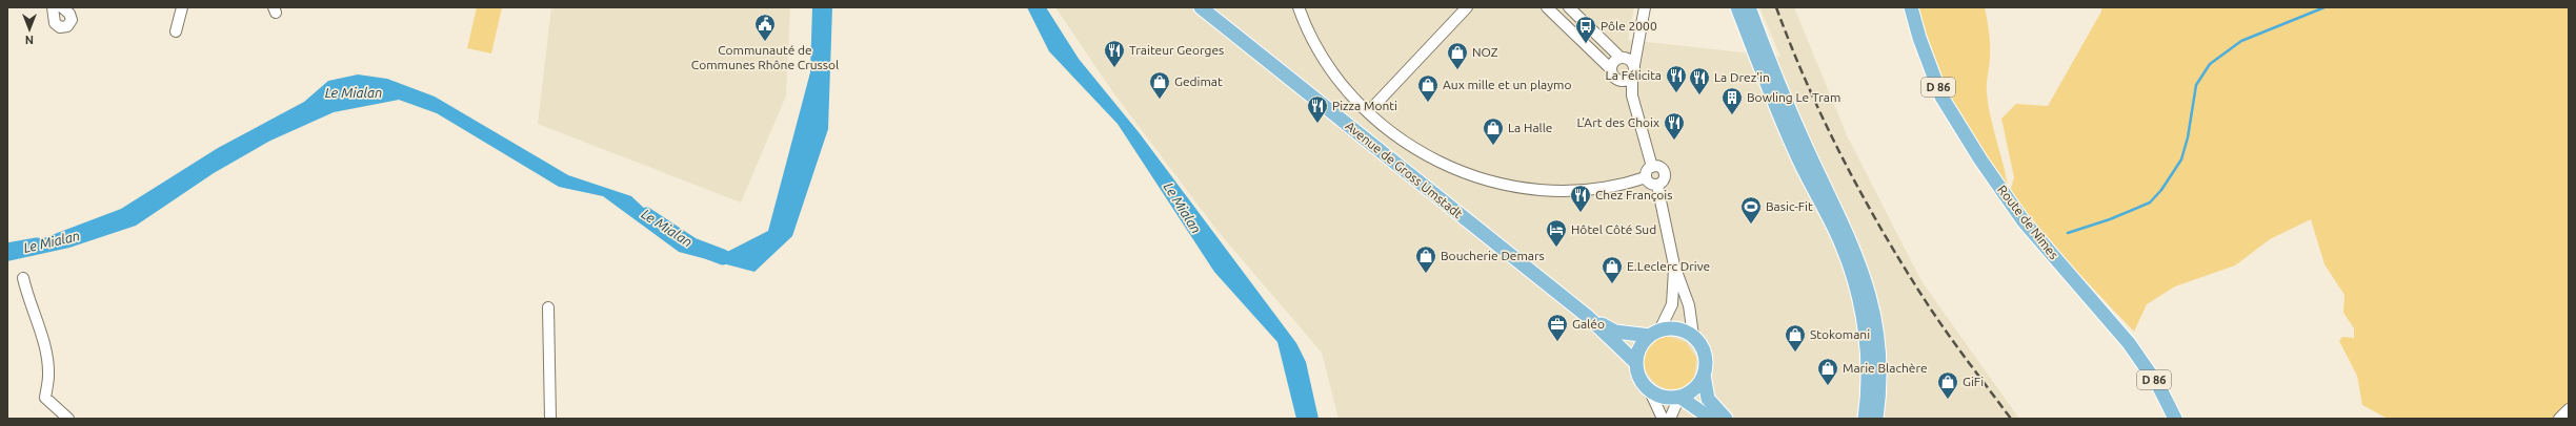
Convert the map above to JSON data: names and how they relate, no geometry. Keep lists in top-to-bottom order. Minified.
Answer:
{"streets":{"main road":["D 86","Avenue de Gross Umstadt","Route de Nîmes"]},"water":["Le Mialan"],"places":{"public building":["Communauté de Communes Rhône Crussol"],"bus stop":["Pôle 2000"],"restaurant":["Traiteur Georges","La Félicita","La Drez'in","Pizza Monti","L'Art des Choix","Chez François"],"shop":["NOZ","Gedimat","Aux mille et un playmo","La Halle","Boucherie Demars","E.Leclerc Drive","Stokomani","Marie Blachère","GiFi"],"building":["Bowling Le Tram"],"sports":["Basic-Fit"],"hotel":["Hôtel Côté Sud"],"office":["Galéo"]},"north":"bottom"}
